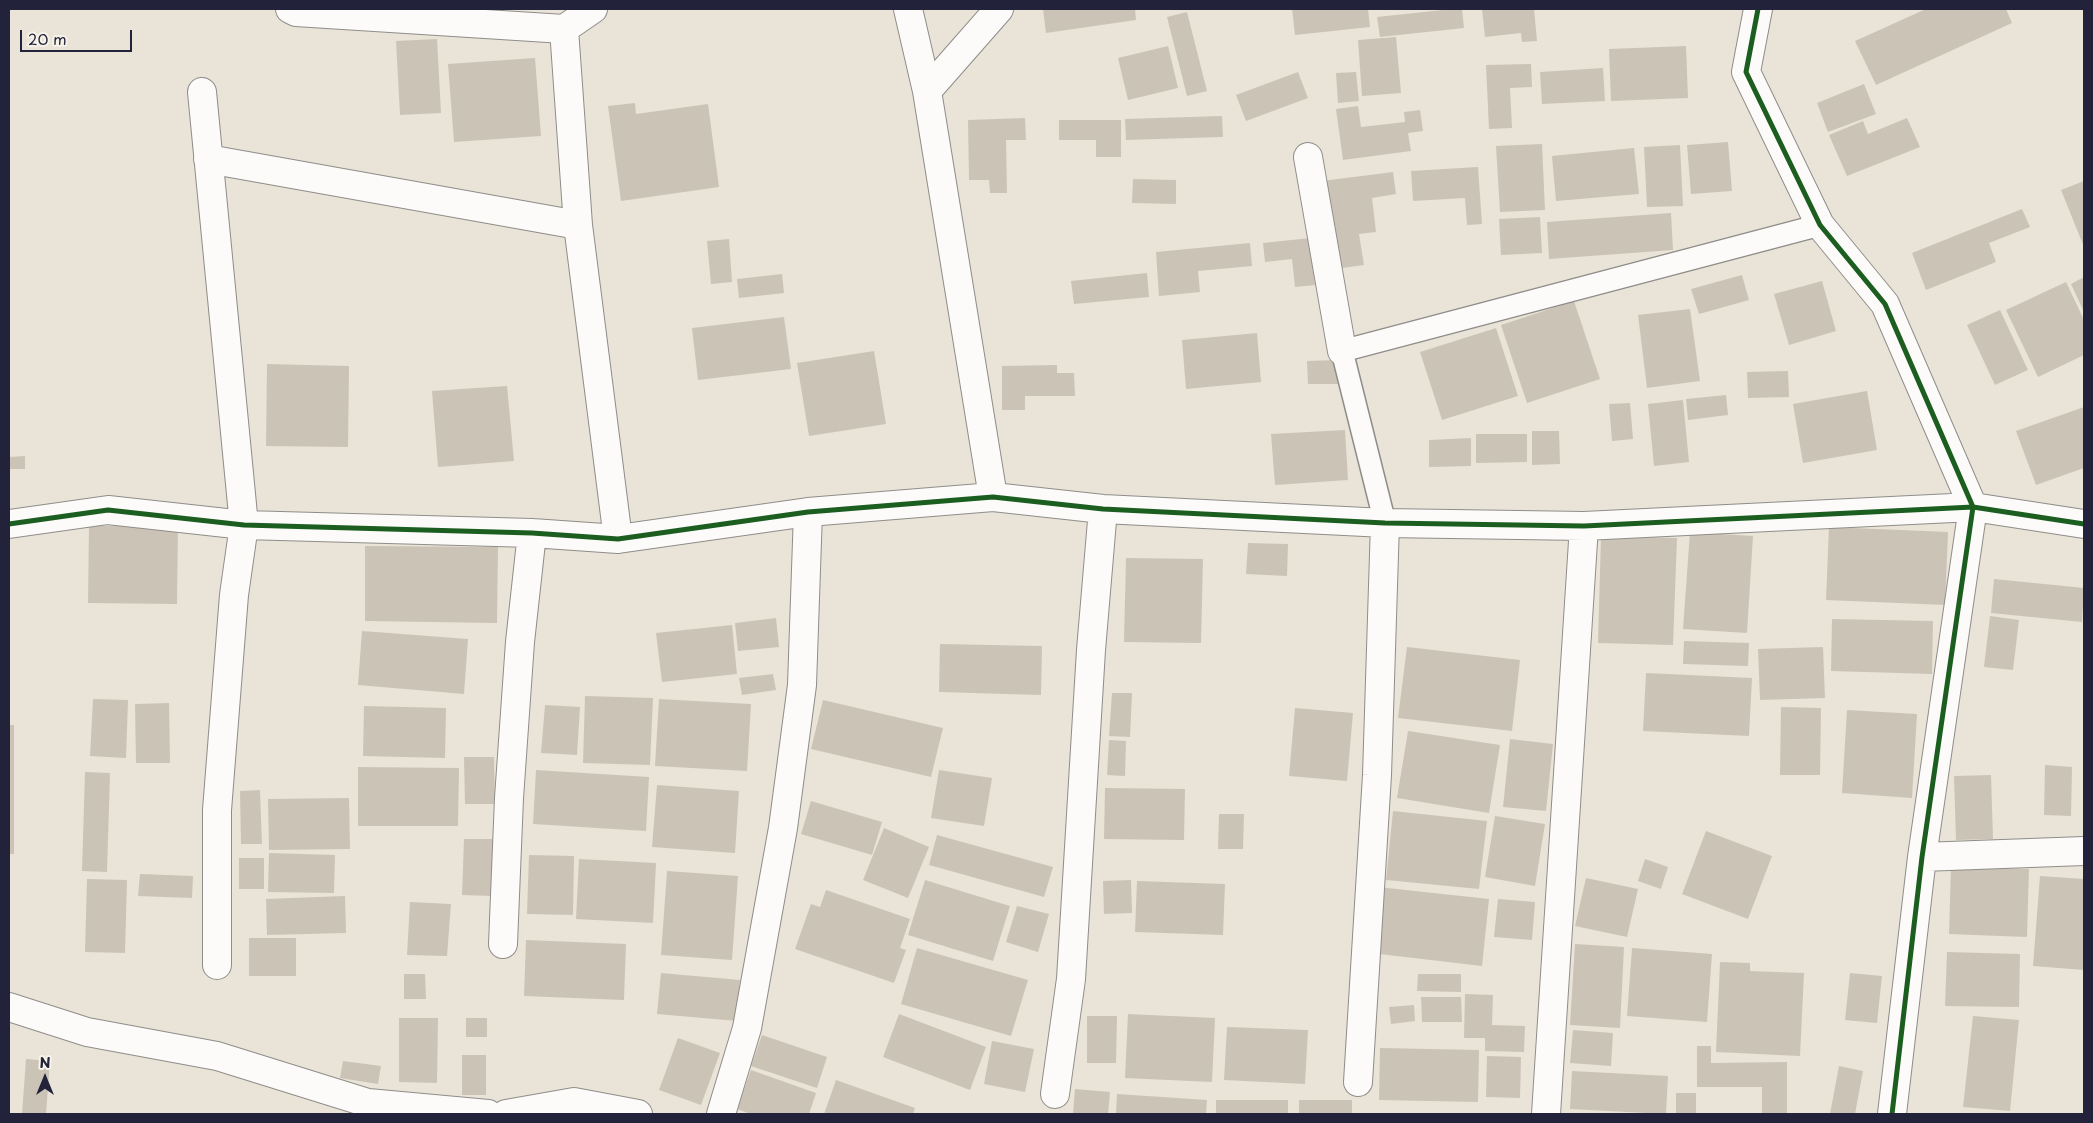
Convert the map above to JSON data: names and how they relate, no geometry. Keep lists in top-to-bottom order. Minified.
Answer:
{"scale_bar":"20 m","north":"top"}
